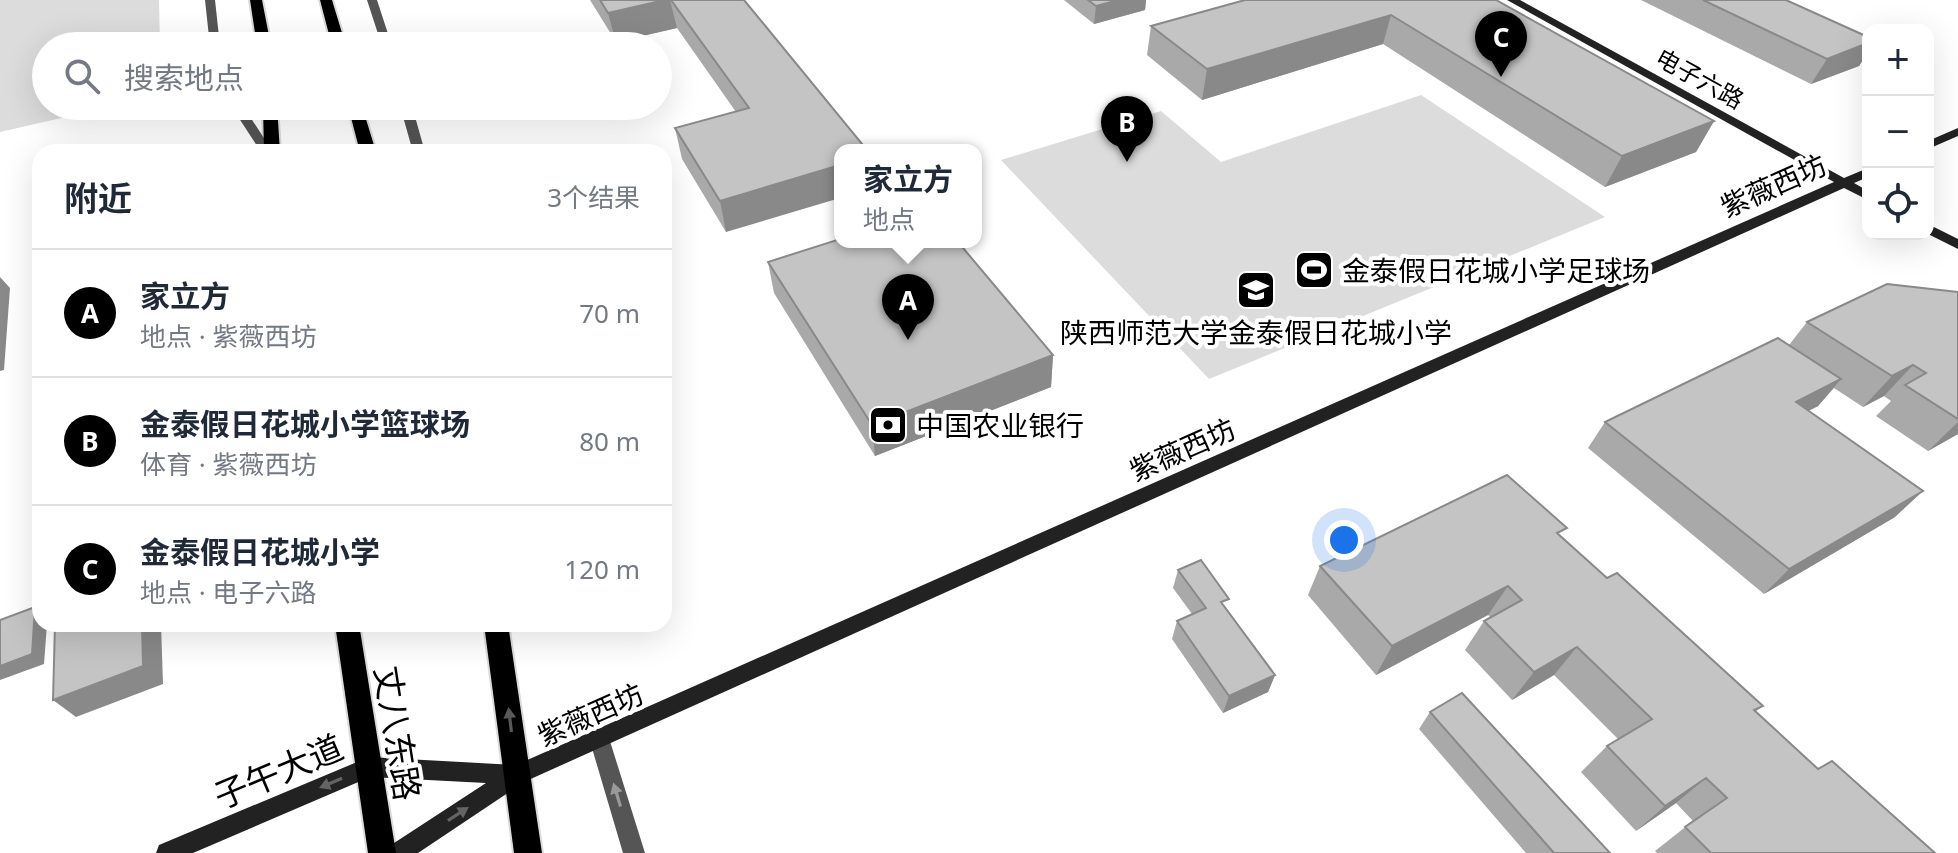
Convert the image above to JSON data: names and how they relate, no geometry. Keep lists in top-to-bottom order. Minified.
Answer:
{"streets":{"main road":["丈八东路"],"street":["电子六路","紫薇西坊","子午大道"]},"crossings":[["电子六路","紫薇西坊"],["紫薇西坊","子午大道"],["丈八东路","子午大道"]],"one_way":["子午大道"],"places":{"sports":["金泰假日花城小学足球场"],"school or university":["陕西师范大学金泰假日花城小学"],"bank":["中国农业银行"]},"page":{"pins":["C","B","A"],"map_buttons":["+","−"],"search":"搜索地点","popup":["家立方","地点"],"heading":["附近","3个结果"],"list":[{"mark":"A","name":"家立方","note":"地点 · 紫薇西坊","value":"70 m"},{"mark":"B","name":"金泰假日花城小学篮球场","note":"体育 · 紫薇西坊","value":"80 m"},{"mark":"C","name":"金泰假日花城小学","note":"地点 · 电子六路","value":"120 m"}]}}
